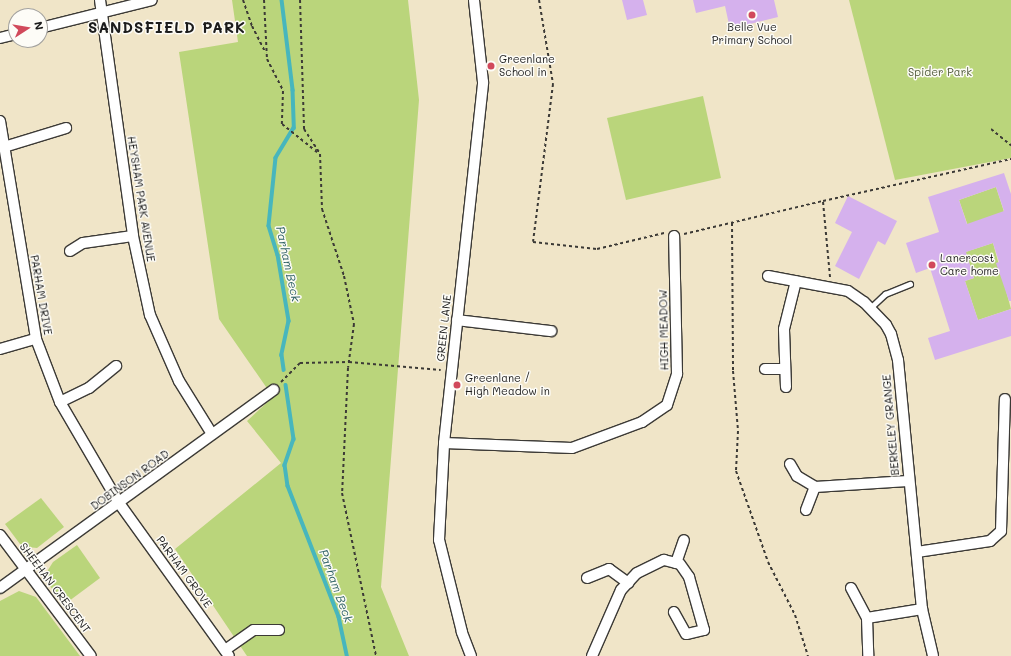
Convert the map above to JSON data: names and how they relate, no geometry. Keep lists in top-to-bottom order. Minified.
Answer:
{"streets":{"street":["HEYSHAM PARK AVENUE","PARHAM DRIVE","GREEN LANE","HIGH MEADOW","BERKELEY GRANGE","DOBINSON ROAD","PARHAM GROVE","SHEEHAN CRESCENT"]},"crossings":[["HEYSHAM PARK AVENUE","DOBINSON ROAD"],["PARHAM DRIVE","DOBINSON ROAD"],["PARHAM DRIVE","PARHAM GROVE"],["GREEN LANE","HIGH MEADOW"],["DOBINSON ROAD","PARHAM GROVE"],["DOBINSON ROAD","SHEEHAN CRESCENT"]],"districts":["SANDSFIELD PARK"],"water":["Parham Beck"],"parks":["Spider Park"],"places":["Belle Vue Primary School","Greenlane School in","Lanercost Care home","Greenlane / High Meadow in"],"north":"right"}
